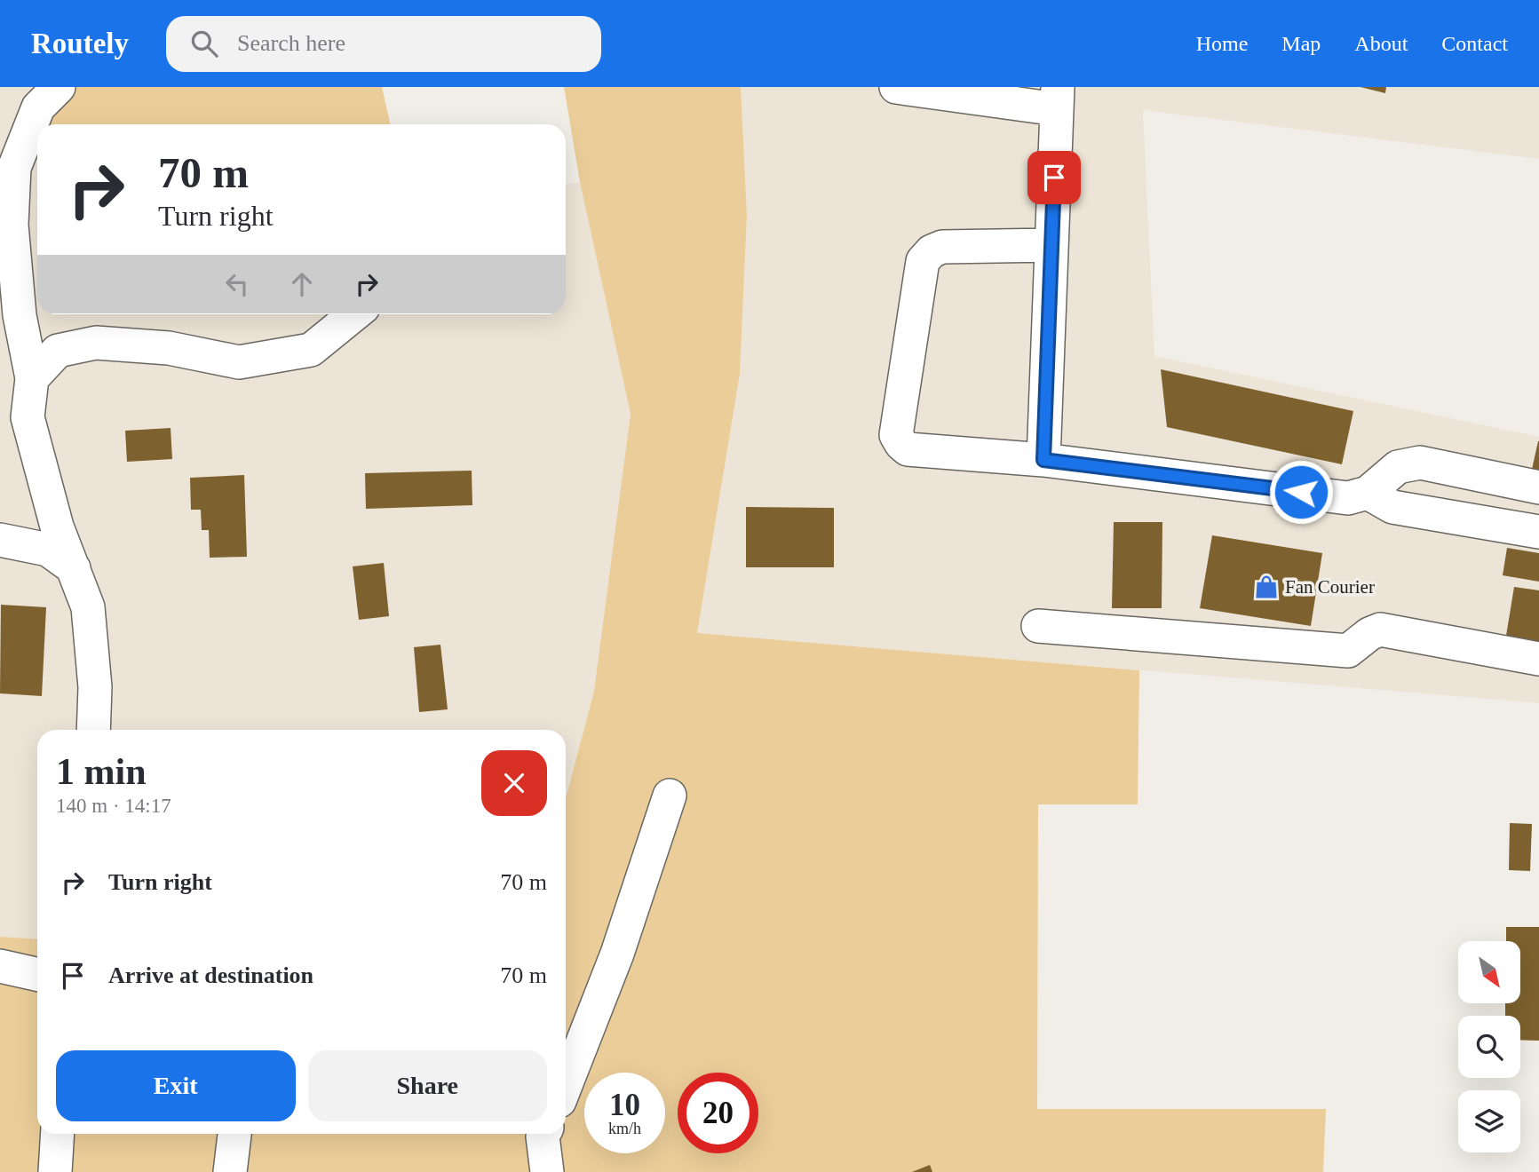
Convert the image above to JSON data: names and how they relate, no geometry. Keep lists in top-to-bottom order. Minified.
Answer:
{"places":{"shop":["Fan Courier"]},"north":"bottom right","page":{"header":"Routely","search":"Search here","nav":["Home","Map","About","Contact"],"turn":["70 m","Turn right"],"heading":["1 min","140 m · 14:17"],"list":[{"name":"Turn right","value":"70 m"},{"name":"Arrive at destination","value":"70 m"}],"buttons":["Exit","Share"],"speed":"10 km/h","limit":"20"}}
